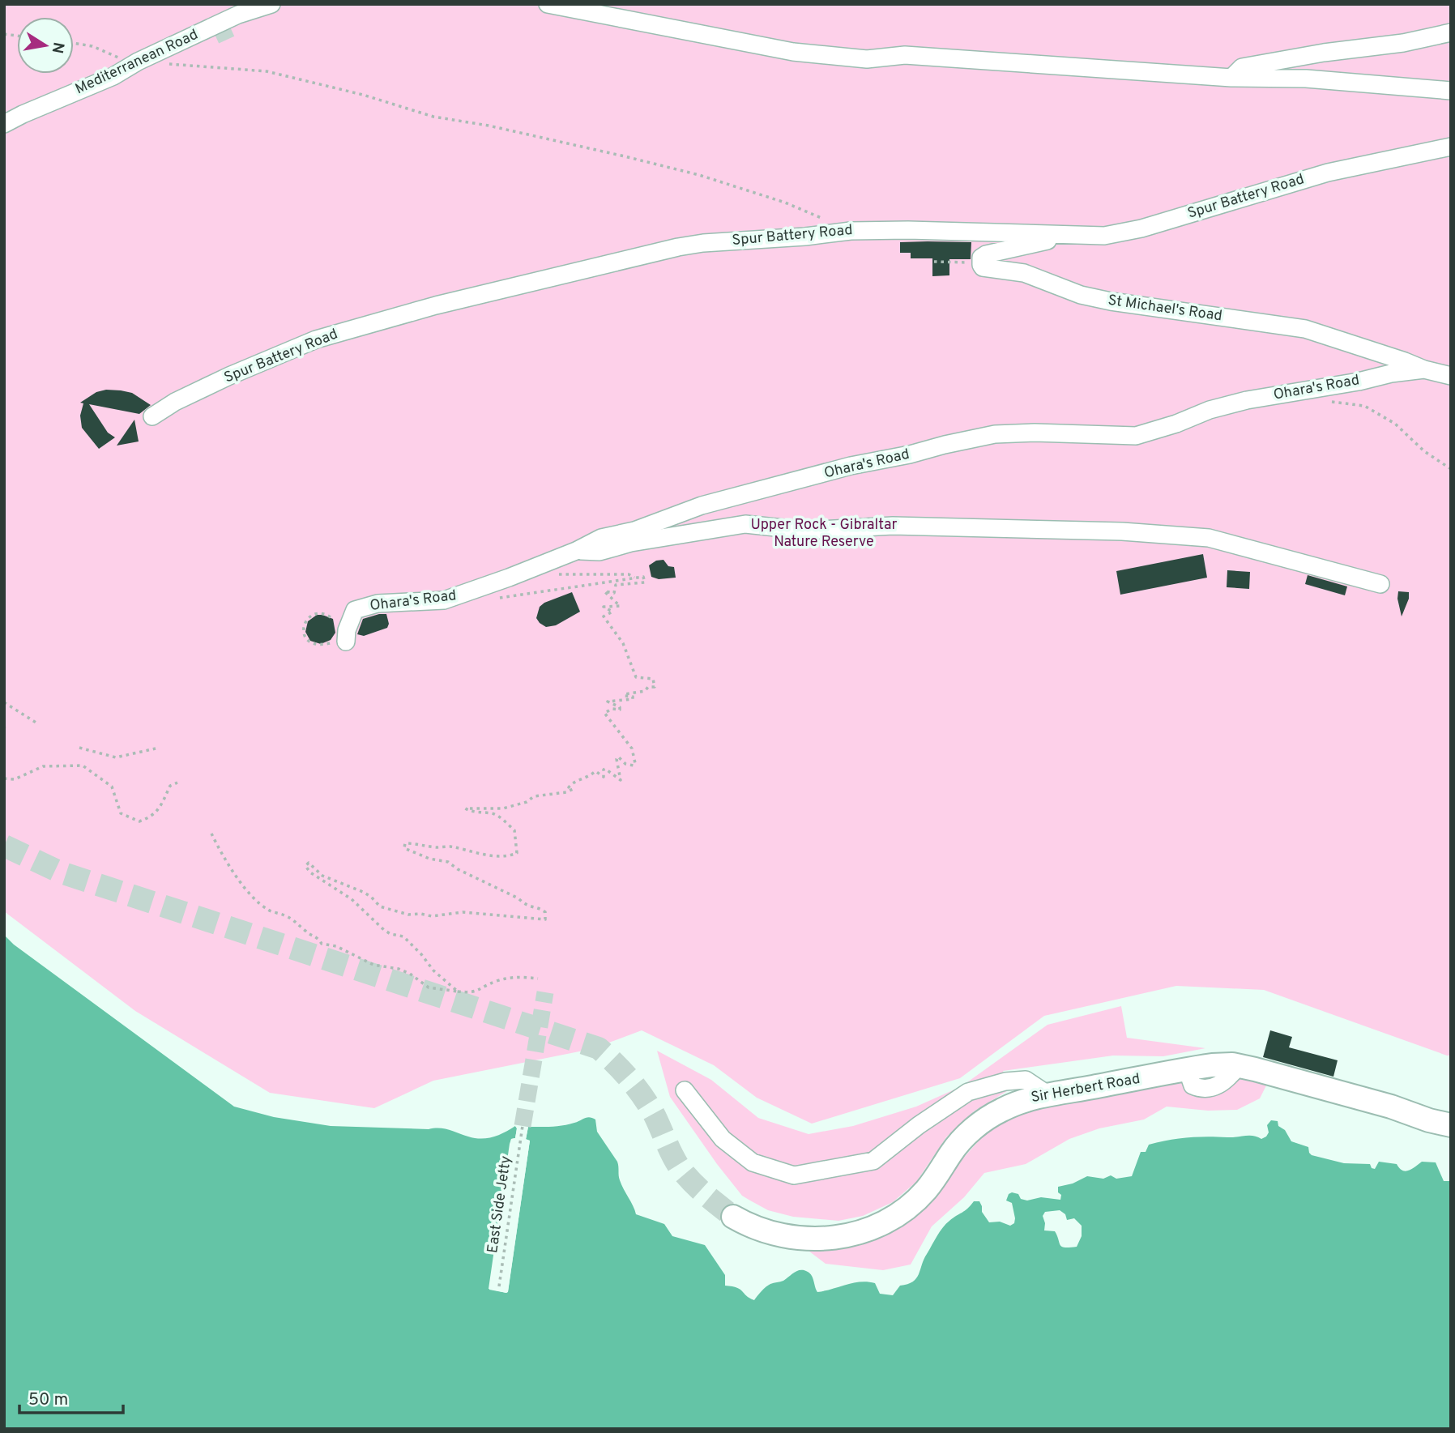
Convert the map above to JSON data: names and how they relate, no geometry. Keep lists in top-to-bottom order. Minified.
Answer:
{"streets":{"main road":["Sir Herbert Road"],"street":["Mediterranean Road","Spur Battery Road","St Michael's Road","Ohara's Road"],"path":["East Side Jetty"]},"crossings":[["St Michael's Road","Ohara's Road"]],"parks":["Upper Rock - Gibraltar Nature Reserve"],"scale_bar":"50 m","north":"right"}
